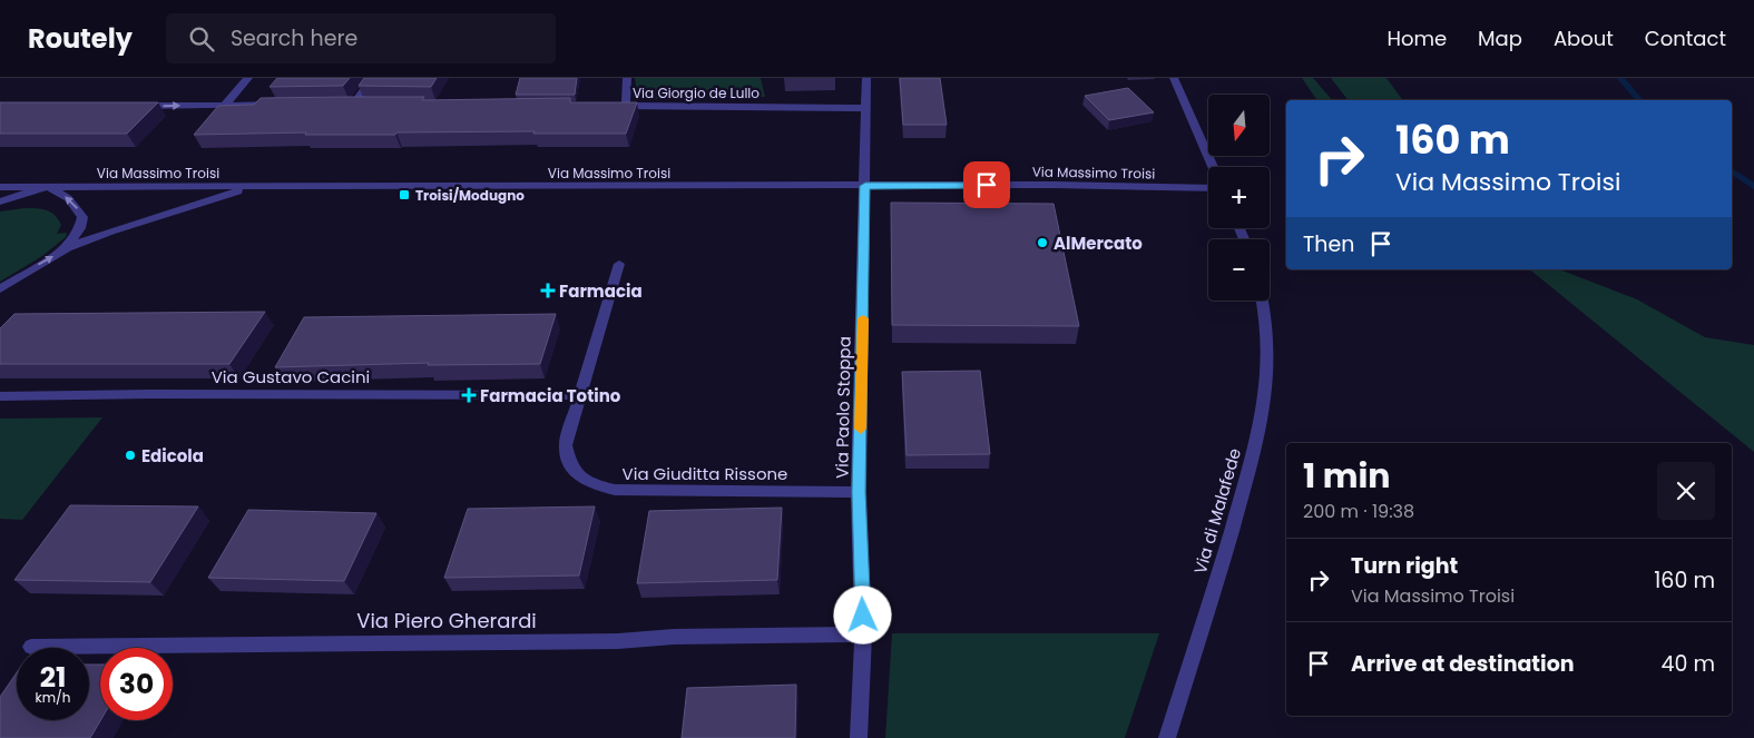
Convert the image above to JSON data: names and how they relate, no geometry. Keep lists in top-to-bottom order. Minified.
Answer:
{"streets":{"street":["Via Giorgio de Lullo","Via Massimo Troisi","Via Gustavo Cacini","Via Paolo Stoppa","Via Giuditta Rissone","Via di Malafede","Via Piero Gherardi"]},"crossings":[["Via Giorgio de Lullo","Via Paolo Stoppa"],["Via Massimo Troisi","Via Paolo Stoppa"],["Via Gustavo Cacini","Via Giuditta Rissone"],["Via Paolo Stoppa","Via Giuditta Rissone"],["Via Paolo Stoppa","Via Piero Gherardi"]],"places":{"transit":["Troisi/Modugno"],"other":["AlMercato","Edicola"],"health":["Farmacia","Farmacia Totino"]},"north":"bottom","page":{"header":"Routely","search":"Search here","nav":["Home","Map","About","Contact"],"map_buttons":["+","−"],"turn":["160 m","Via Massimo Troisi"],"then":"Then","heading":["1 min","200 m · 19:38"],"list":[{"name":"Turn right","note":"Via Massimo Troisi","value":"160 m"},{"name":"Arrive at destination","value":"40 m"}],"speed":"21 km/h","limit":"30"}}
